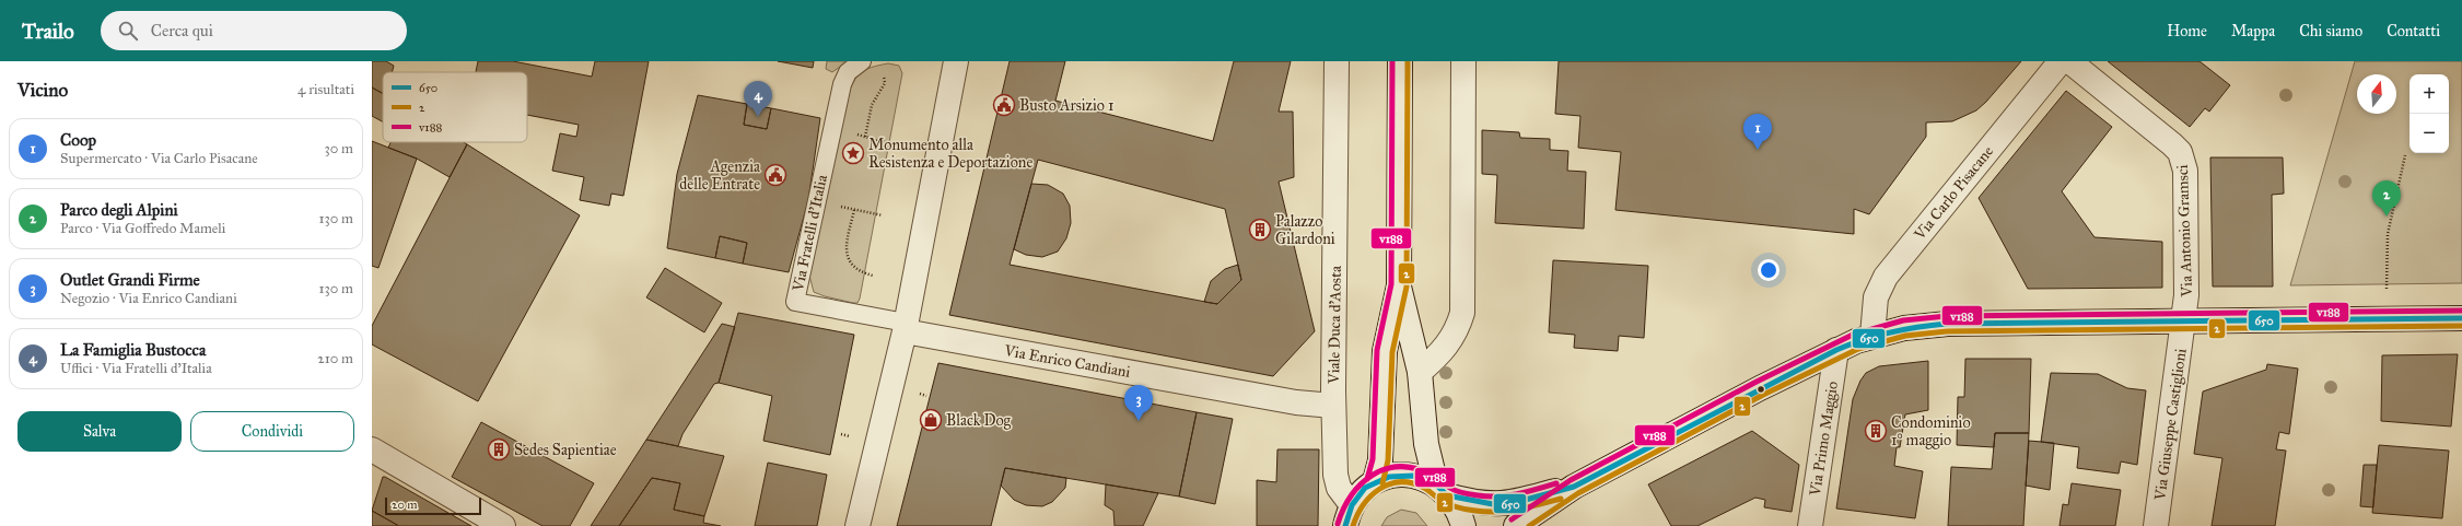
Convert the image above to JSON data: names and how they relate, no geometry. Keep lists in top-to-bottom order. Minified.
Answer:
{"streets":{"street":["Via Carlo Pisacane","Via Antonio Gramsci","Viale Duca d'Aosta","Via Enrico Candiani","Via Giuseppe Castiglioni","Via Primo Maggio"],"lane":["Via Fratelli d'Italia"]},"crossings":[["Via Antonio Gramsci","Via Giuseppe Castiglioni"],["Via Fratelli d'Italia","Via Enrico Candiani"],["Viale Duca d'Aosta","Via Enrico Candiani"]],"places":{"public building":["Busto Arsizio 1","Agenzia delle Entrate"],"place":["Monumento alla Resistenza e Deportazione"],"building":["Palazzo Gilardoni","Condominio 1° maggio","Sedes Sapientiae"],"shop":["Black Dog"]},"lines":["transit line 2","transit line v188","transit line 650"],"legend":["650","2","v188"],"scale_bar":"20 m","north":"top","page":{"header":"Trailo","search":"Cerca qui","nav":["Home","Mappa","Chi siamo","Contatti"],"heading":["Vicino","4 risultati"],"map_buttons":["+","−"],"pins":["4","1","2","3"],"list":[{"mark":"1","name":"Coop","note":"Supermercato · Via Carlo Pisacane","value":"30 m"},{"mark":"2","name":"Parco degli Alpini","note":"Parco · Via Goffredo Mameli","value":"130 m"},{"mark":"3","name":"Outlet Grandi Firme","note":"Negozio · Via Enrico Candiani","value":"130 m"},{"mark":"4","name":"La Famiglia Bustocca","note":"Uffici · Via Fratelli d'Italia","value":"210 m"}],"buttons":["Salva","Condividi"],"scale":"20 m"}}
